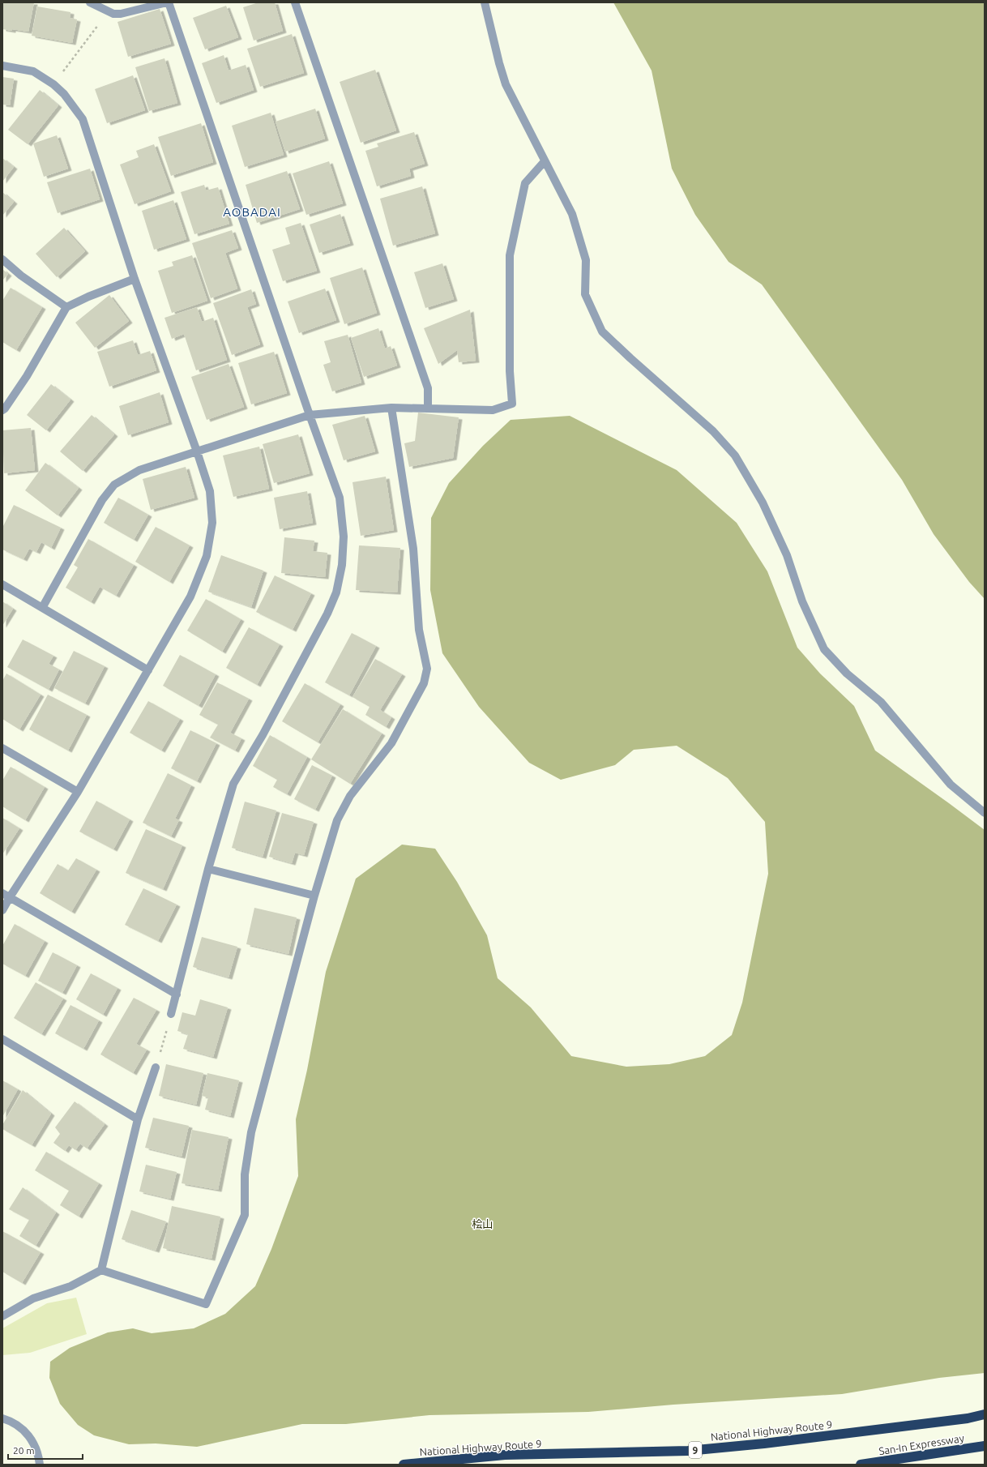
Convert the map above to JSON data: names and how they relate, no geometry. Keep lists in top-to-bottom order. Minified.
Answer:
{"streets":{"highway":["National Highway Route 9","San-In Expressway","9"]},"districts":["AOBADAI"],"parks":["桧山"],"scale_bar":"20 m"}
